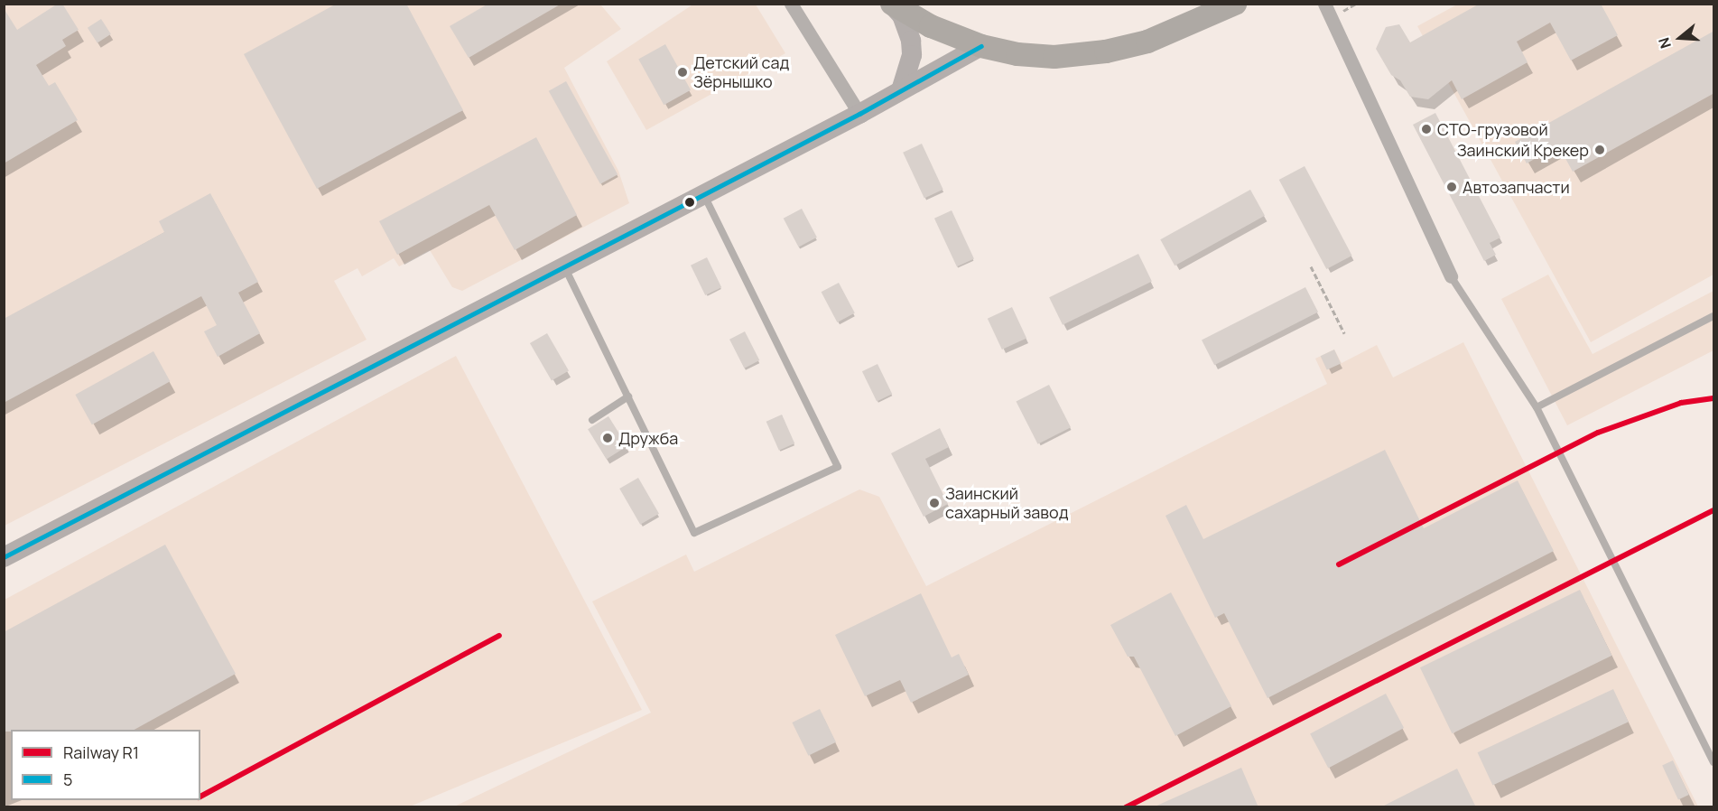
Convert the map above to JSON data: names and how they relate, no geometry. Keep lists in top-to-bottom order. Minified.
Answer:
{"places":["Детский сад Зёрнышко","СТО-грузовой","Заинский Крекер","Автозапчасти","Дружба","Заинский сахарный завод"],"lines":["transit line 5","rail line R1"],"legend":["Railway R1","5"],"north":"left"}
